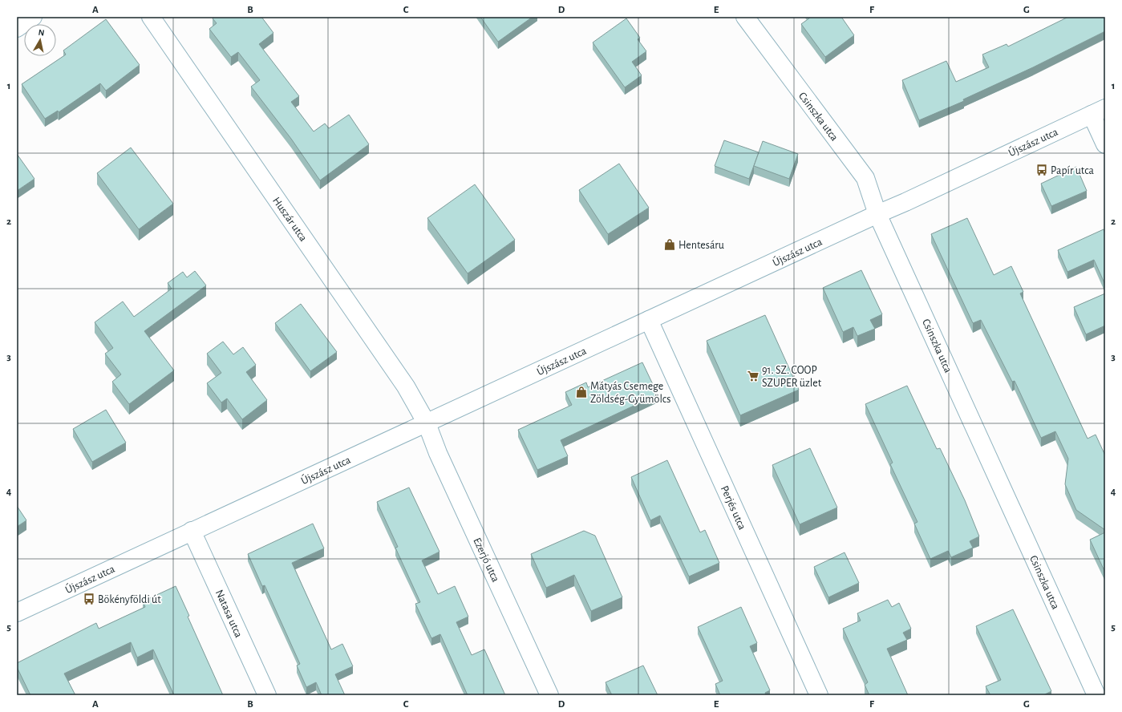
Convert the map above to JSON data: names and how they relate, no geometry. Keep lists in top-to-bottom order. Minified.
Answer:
{"streets":{"street":["Csinszka utca","Újszász utca","Huszár utca","Perjés utca","Ezerjó utca","Natasa utca"]},"crossings":[["Csinszka utca","Újszász utca"],["Újszász utca","Huszár utca"],["Újszász utca","Perjés utca"],["Újszász utca","Ezerjó utca"],["Újszász utca","Natasa utca"],["Huszár utca","Ezerjó utca"]],"places":{"bus stop":["Papír utca","Bökényföldi út"],"shop":["Hentesáru","Mátyás Csemege Zöldség-Gyümölcs"],"supermarket":["91. SZ. COOP SZUPER üzlet"]},"north":"top","grid":{"columns":["A","B","C","D","E","F","G"],"rows":["1","2","3","4","5"]}}
